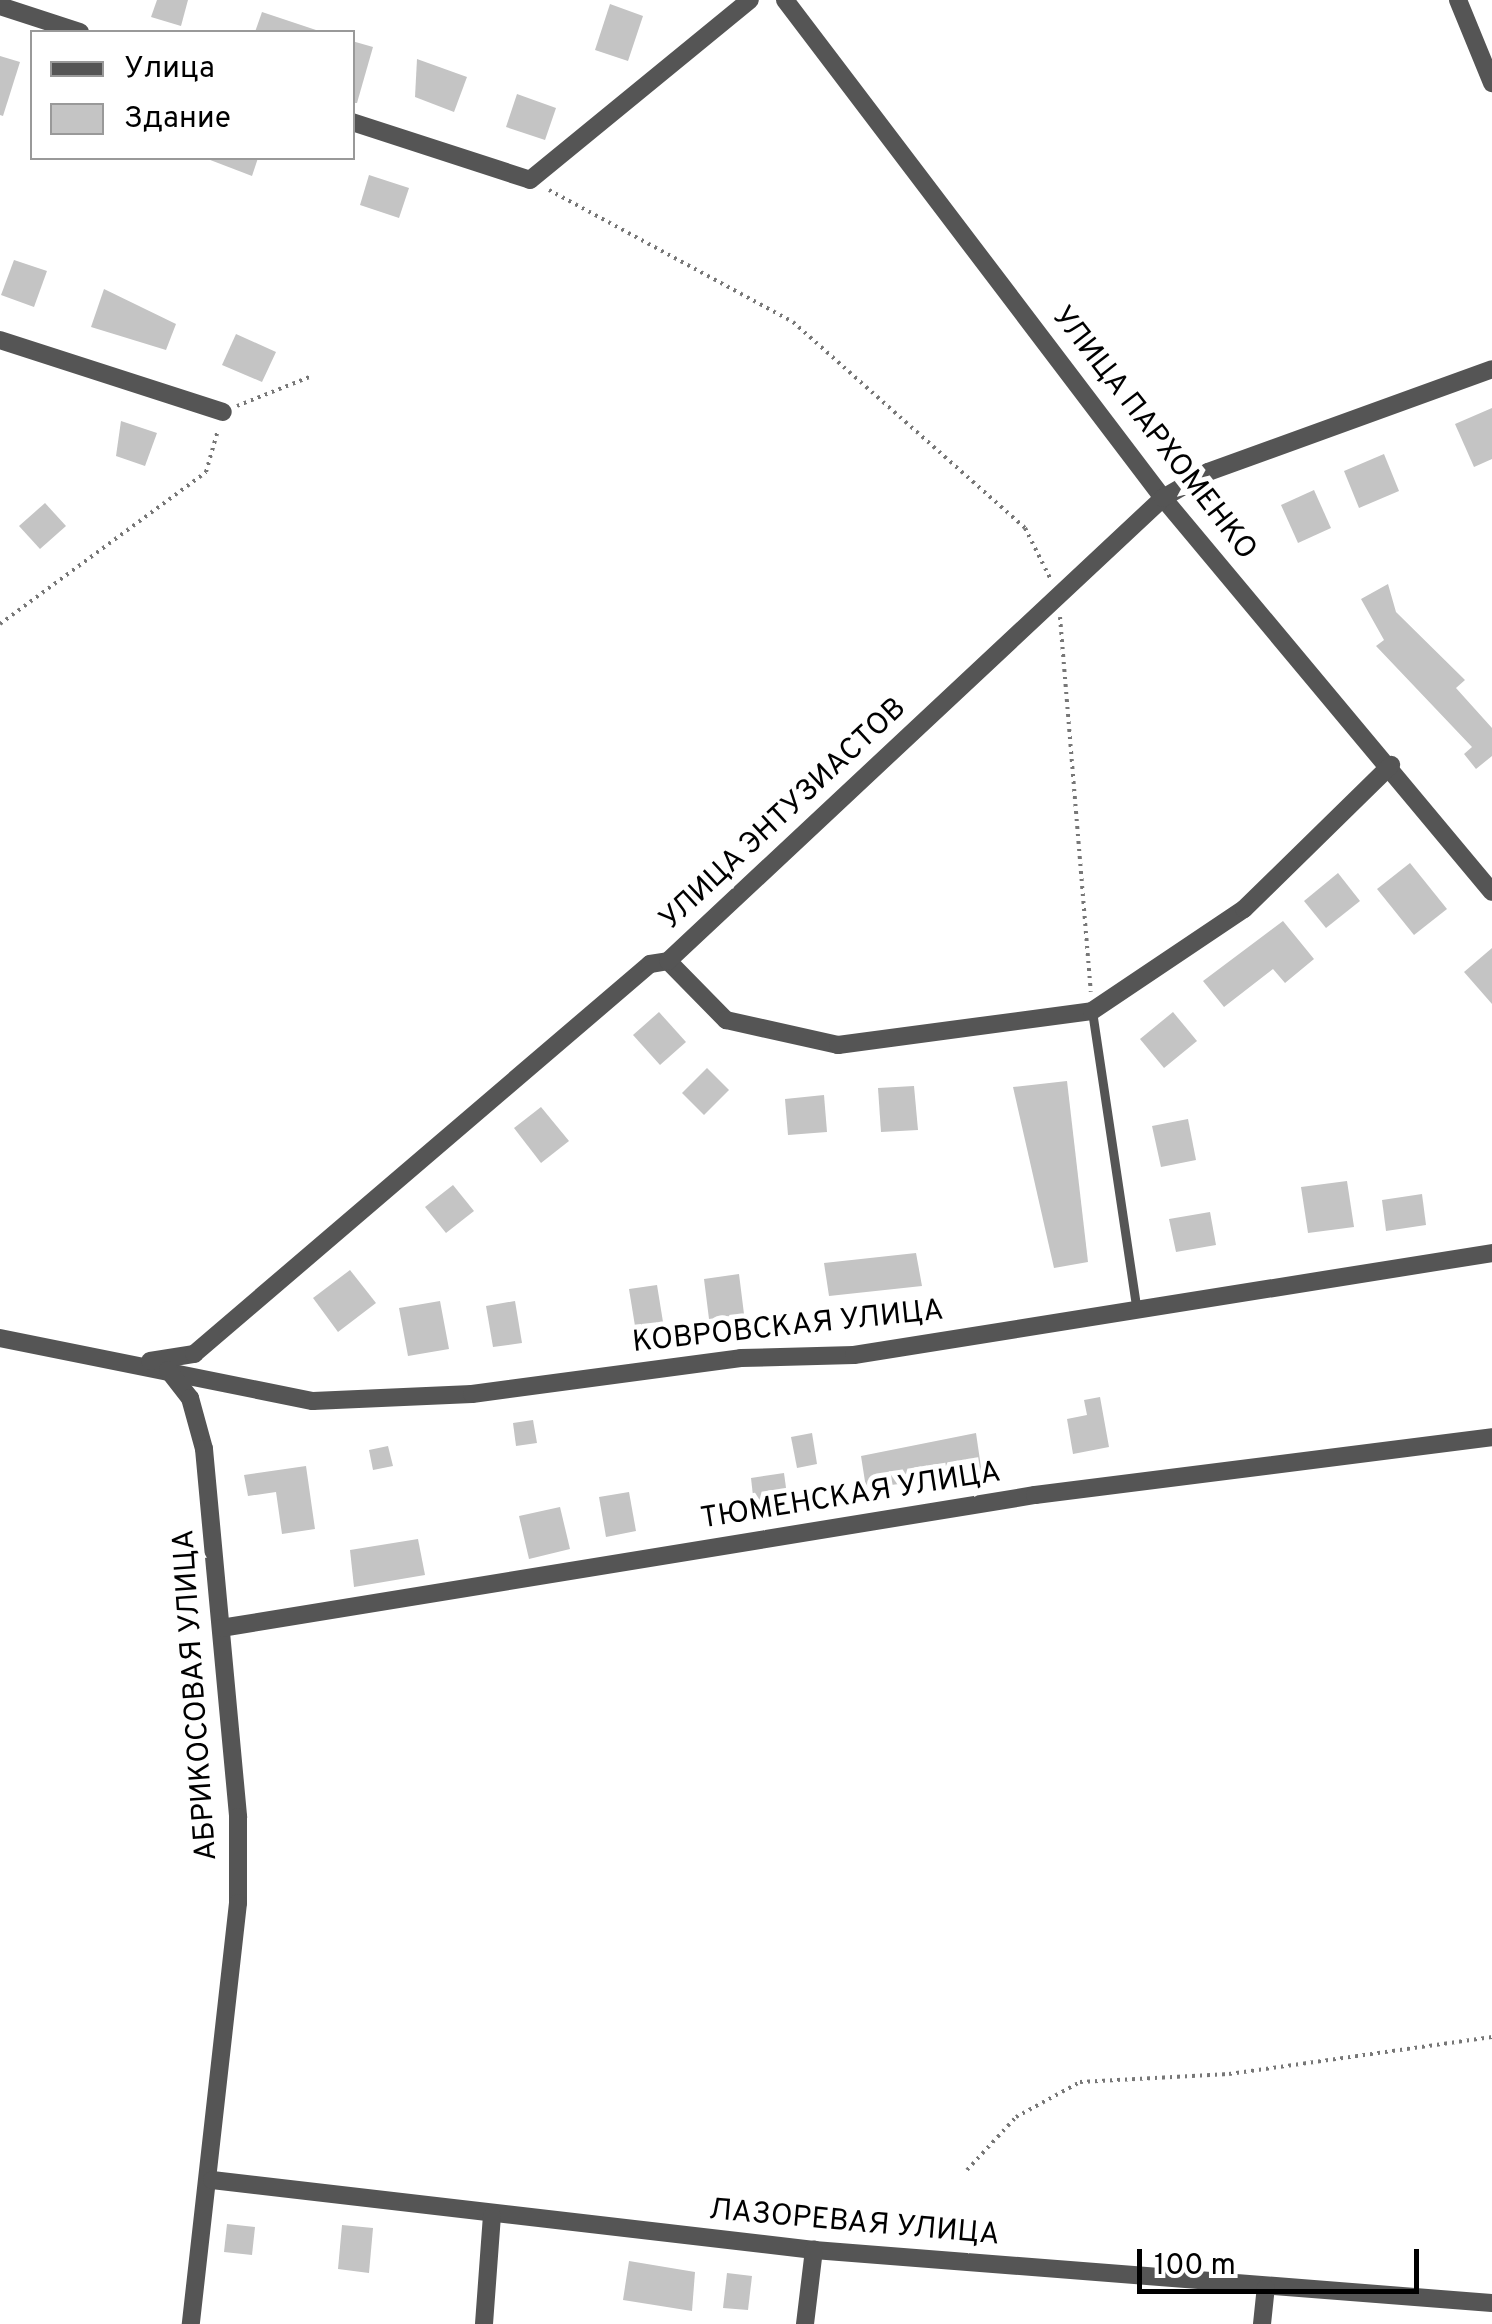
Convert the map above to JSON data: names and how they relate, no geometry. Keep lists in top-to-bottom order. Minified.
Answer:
{"streets":{"street":["УЛИЦА ПАРХОМЕНКО","УЛИЦА ЭНТУЗИАСТОВ","КОВРОВСКАЯ УЛИЦА","ТЮМЕНСКАЯ УЛИЦА","АБРИКОСОВАЯ УЛИЦА","ЛАЗОРЕВАЯ УЛИЦА"]},"crossings":[["УЛИЦА ПАРХОМЕНКО","УЛИЦА ЭНТУЗИАСТОВ"],["УЛИЦА ЭНТУЗИАСТОВ","КОВРОВСКАЯ УЛИЦА"],["КОВРОВСКАЯ УЛИЦА","АБРИКОСОВАЯ УЛИЦА"],["ТЮМЕНСКАЯ УЛИЦА","АБРИКОСОВАЯ УЛИЦА"],["АБРИКОСОВАЯ УЛИЦА","ЛАЗОРЕВАЯ УЛИЦА"]],"legend":["Улица","Здание"],"scale_bar":"100 m"}
